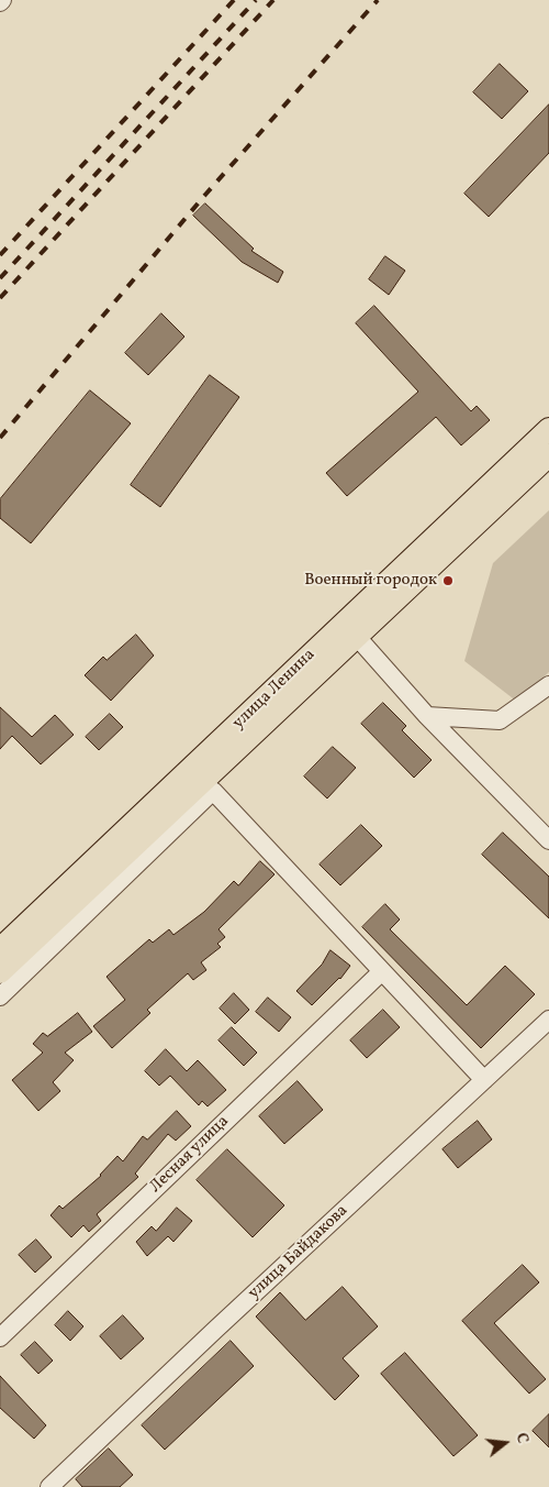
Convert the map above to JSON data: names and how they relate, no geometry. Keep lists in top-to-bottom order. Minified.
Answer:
{"streets":{"main road":["улица Ленина"],"street":["Лесная улица","улица Байдакова"]},"places":["Военный городок"],"north":"right"}
